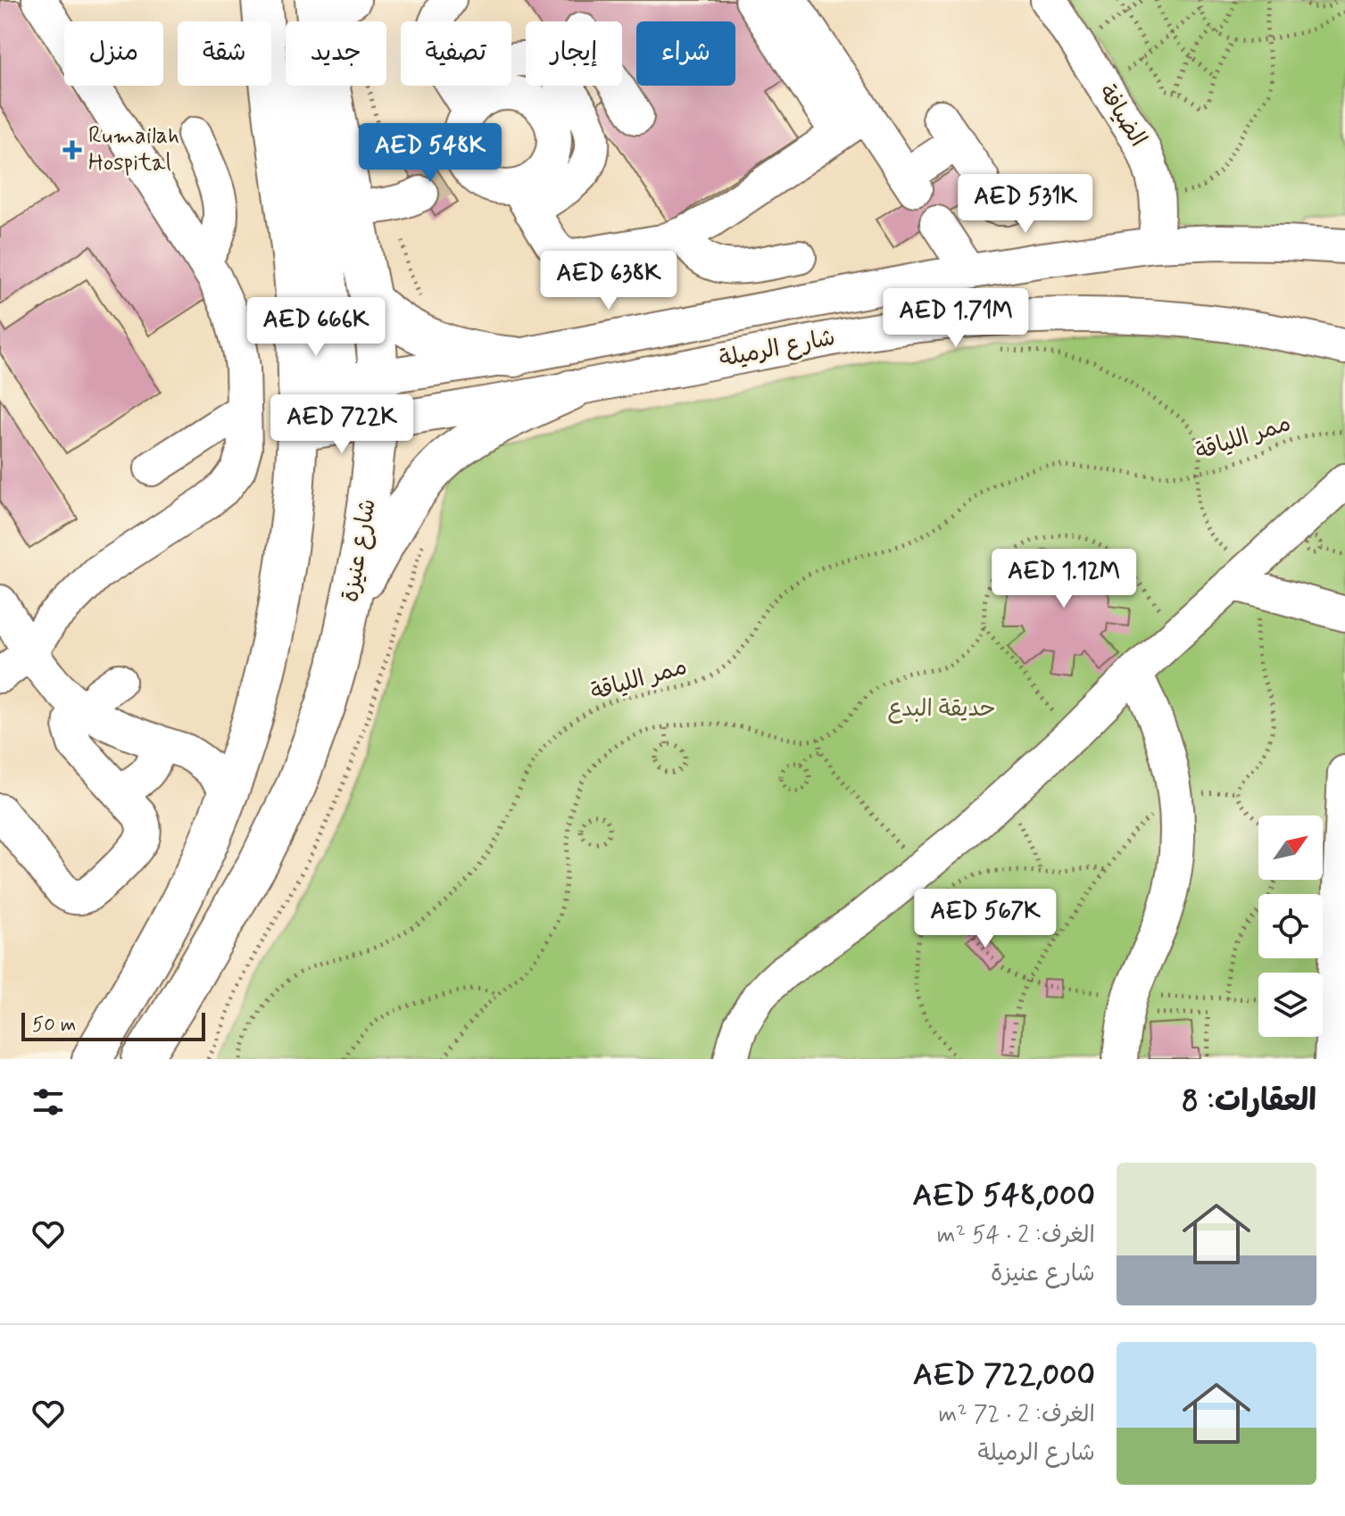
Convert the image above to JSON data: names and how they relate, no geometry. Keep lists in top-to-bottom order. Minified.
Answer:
{"streets":{"main road":["شارع عنيزة"],"street":["الضيافة","شارع الرميلة"],"path":["ممر اللياقة"]},"crossings":[["الضيافة","شارع الرميلة"],["شارع الرميلة","شارع عنيزة"]],"parks":["حديقة البدع"],"places":{"health":["Rumailah Hospital"]},"scale_bar":"50 m","north":"top right","page":{"chip":["شراء","إيجار","تصفية","جديد","شقة","منزل"],"price":["AED 548K","AED 531K","AED 638K","AED 1.71M","AED 666K","AED 722K","AED 1.12M","AED 567K"],"scale":"50 m","heading":"العقارات: 8","list":[{"name":"AED 548,000","note":"الغرف: 2 · 54 m² · شارع عنيزة"},{"name":"AED 722,000","note":"الغرف: 2 · 72 m² · شارع الرميلة"}]}}
